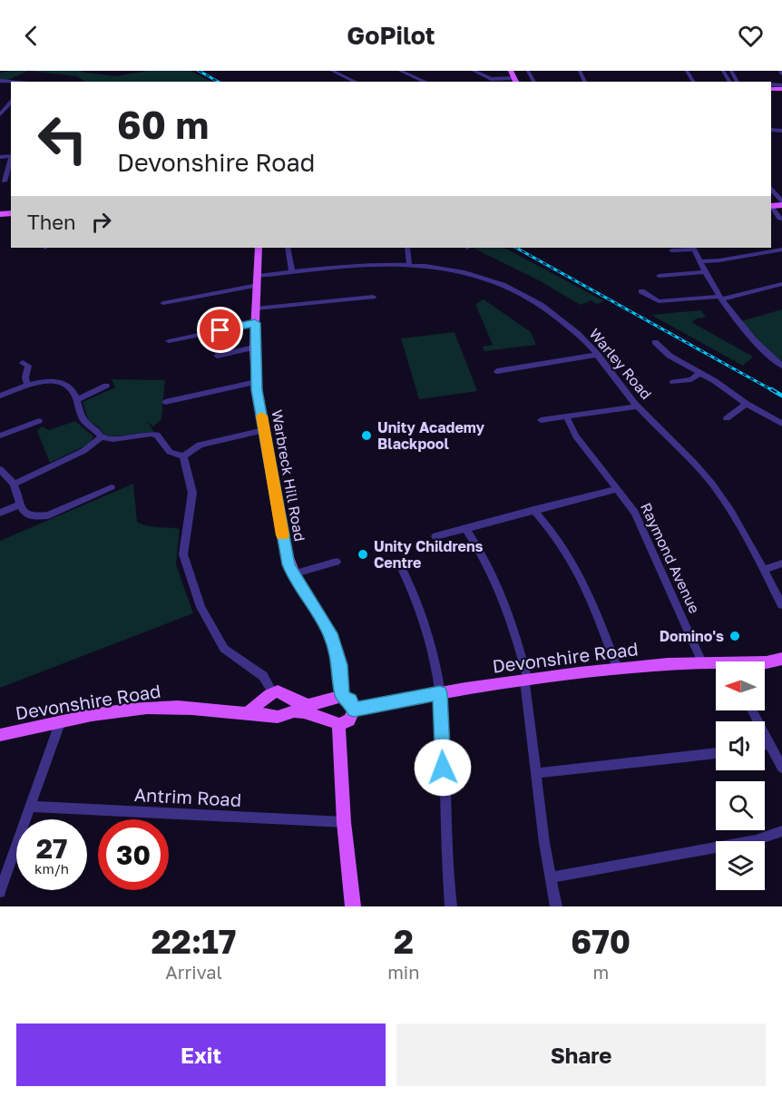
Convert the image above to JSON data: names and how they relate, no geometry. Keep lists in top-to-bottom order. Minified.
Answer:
{"streets":{"main road":["Warbreck Hill Road","Devonshire Road"],"street":["Warley Road","Raymond Avenue","Antrim Road"]},"crossings":[["Warley Road","Warbreck Hill Road"],["Warbreck Hill Road","Devonshire Road"],["Raymond Avenue","Devonshire Road"]],"places":["Unity Academy Blackpool","Unity Childrens Centre","Domino's"],"north":"left","page":{"header":"GoPilot","turn":["60 m","Devonshire Road"],"then":"Then","speed":"27 km/h","limit":"30","eta":["22:17","Arrival","2","min","670","m"],"buttons":["Exit","Share"]}}
